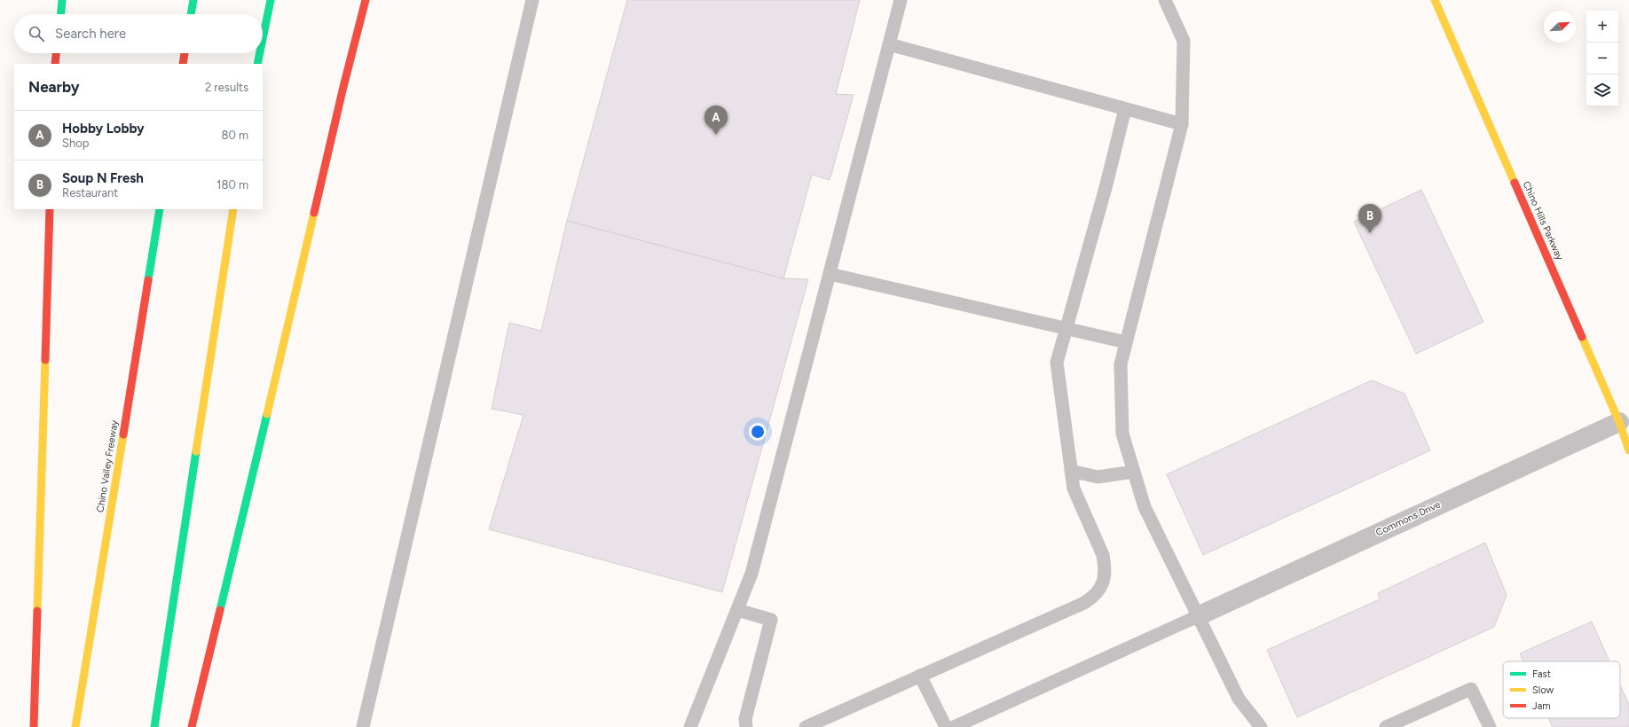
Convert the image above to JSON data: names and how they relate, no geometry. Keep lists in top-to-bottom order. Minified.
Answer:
{"streets":{"main road":["Chino Hills Parkway","Chino Valley Freeway"],"street":["Commons Drive"]},"crossings":[["Chino Hills Parkway","Commons Drive"]],"legend":["Fast","Slow","Jam"],"north":"top right","page":{"map_buttons":["+","−"],"search":"Search here","heading":["Nearby","2 results"],"pins":["A","B"],"list":[{"mark":"A","name":"Hobby Lobby","note":"Shop","value":"80 m"},{"mark":"B","name":"Soup N Fresh","note":"Restaurant","value":"180 m"}]}}
